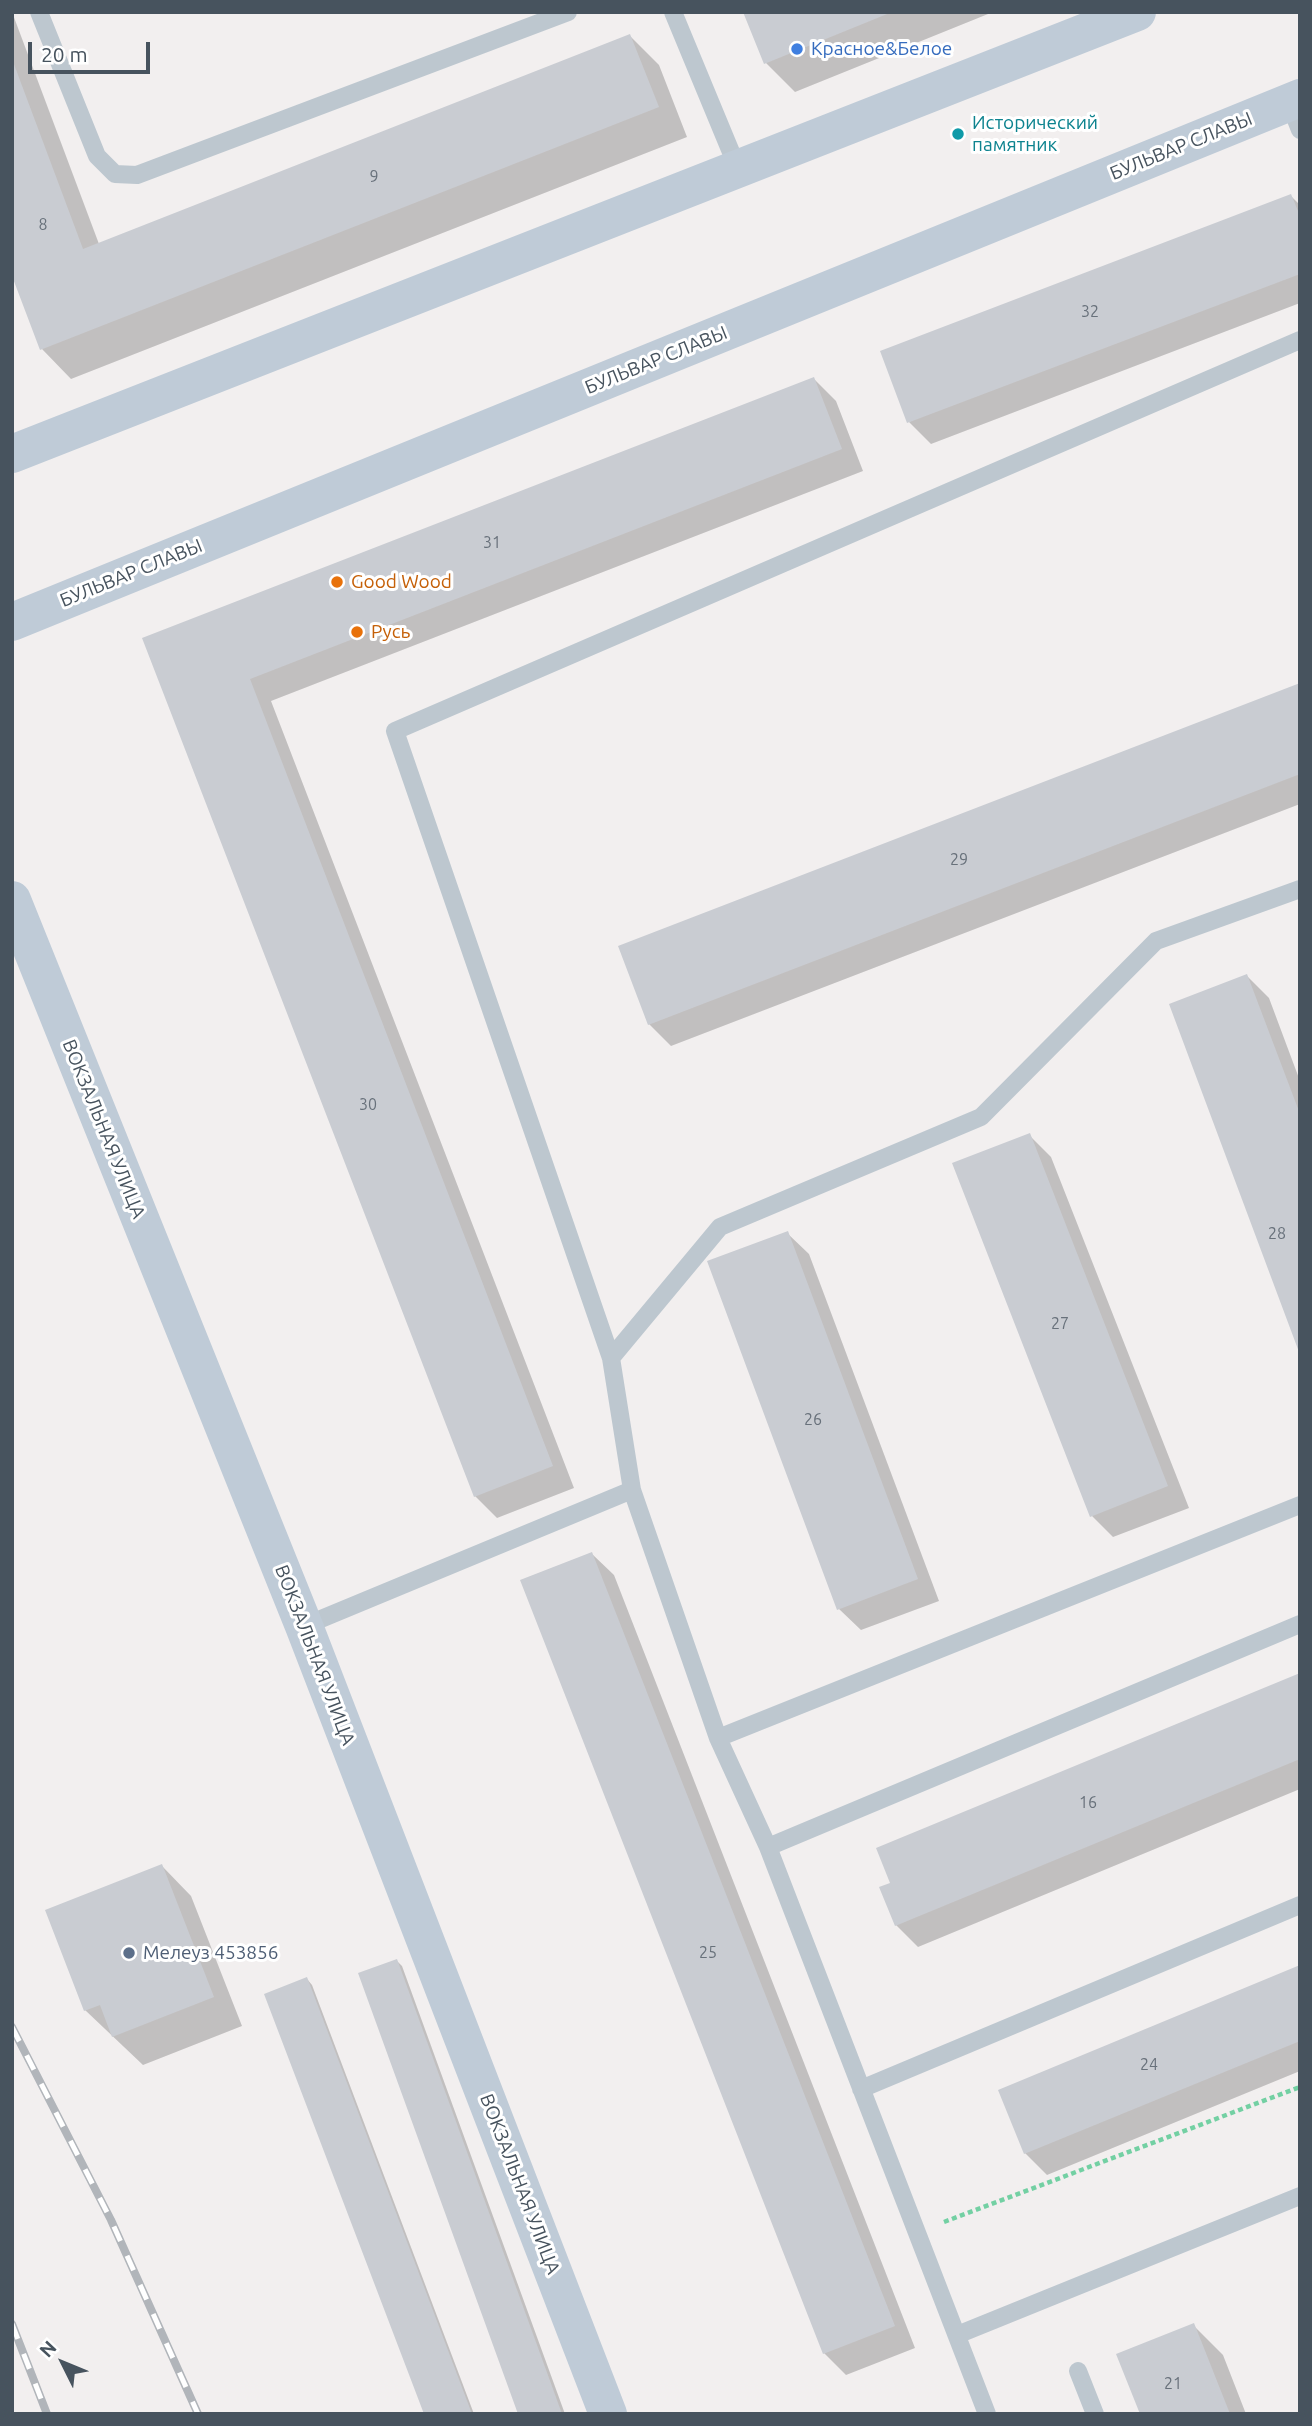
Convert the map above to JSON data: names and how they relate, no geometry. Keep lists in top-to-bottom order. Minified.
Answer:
{"streets":{"street":["БУЛЬВАР СЛАВЫ","ВОКЗАЛЬНАЯ УЛИЦА"]},"places":["Красное&Белое","Исторический памятник","Good Wood","Русь","Мелеуз 453856"],"house_numbers":["9","8","32","31","29","30","28","27","26","16","25","24","21"],"scale_bar":"20 m","north":"top left"}
